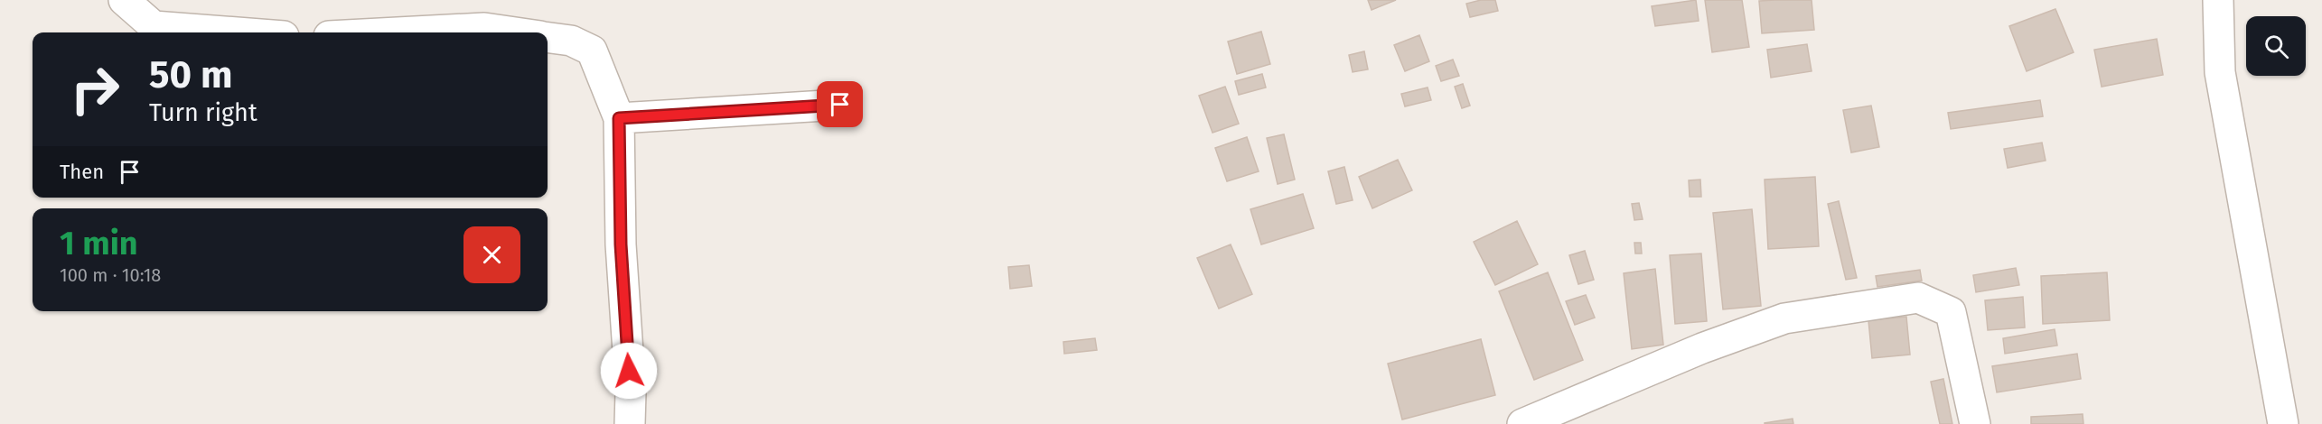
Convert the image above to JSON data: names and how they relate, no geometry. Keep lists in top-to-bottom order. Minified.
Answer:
{"page":{"turn":["50 m","Turn right"],"then":"Then","heading":["1 min","100 m · 10:18"]}}
